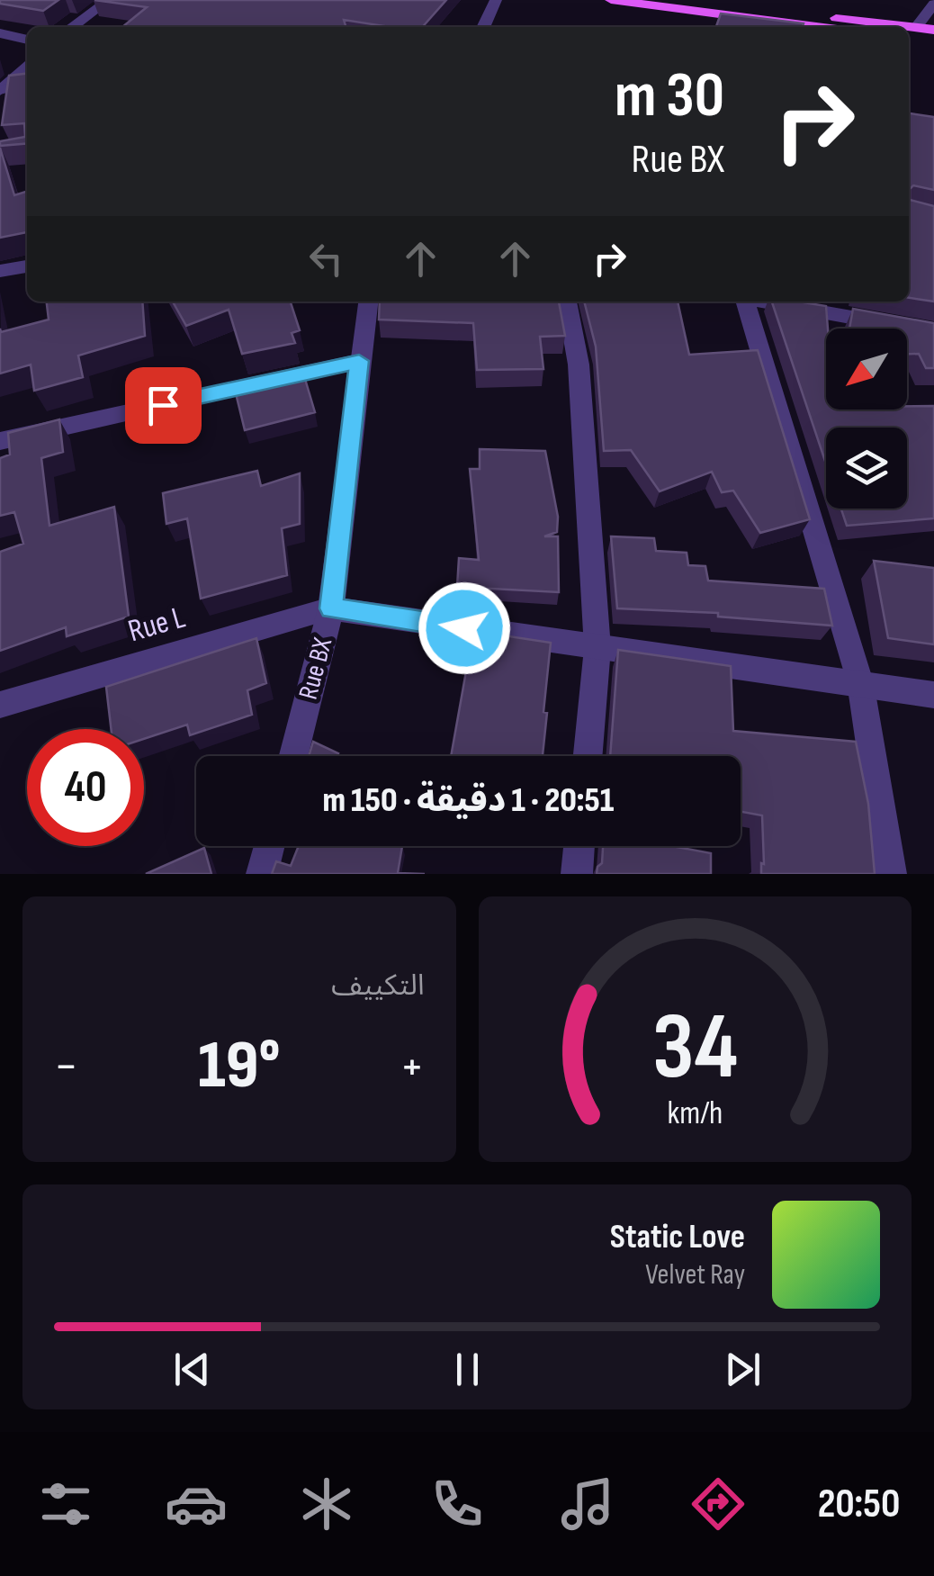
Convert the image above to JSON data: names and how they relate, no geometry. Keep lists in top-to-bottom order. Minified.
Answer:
{"streets":{"street":["Rue L","Rue BX"]},"crossings":[["Rue L","Rue BX"]],"north":"bottom left","page":{"turn":["30 m","Rue BX"],"limit":"40","trip":"20:51 · 1 دقيقة · 150 m","tile":"التكييف","heat":["−","19°","+"],"song":["Static Love","Velvet Ray"],"tabs":"20:50","gauge":["34","km/h"]}}
